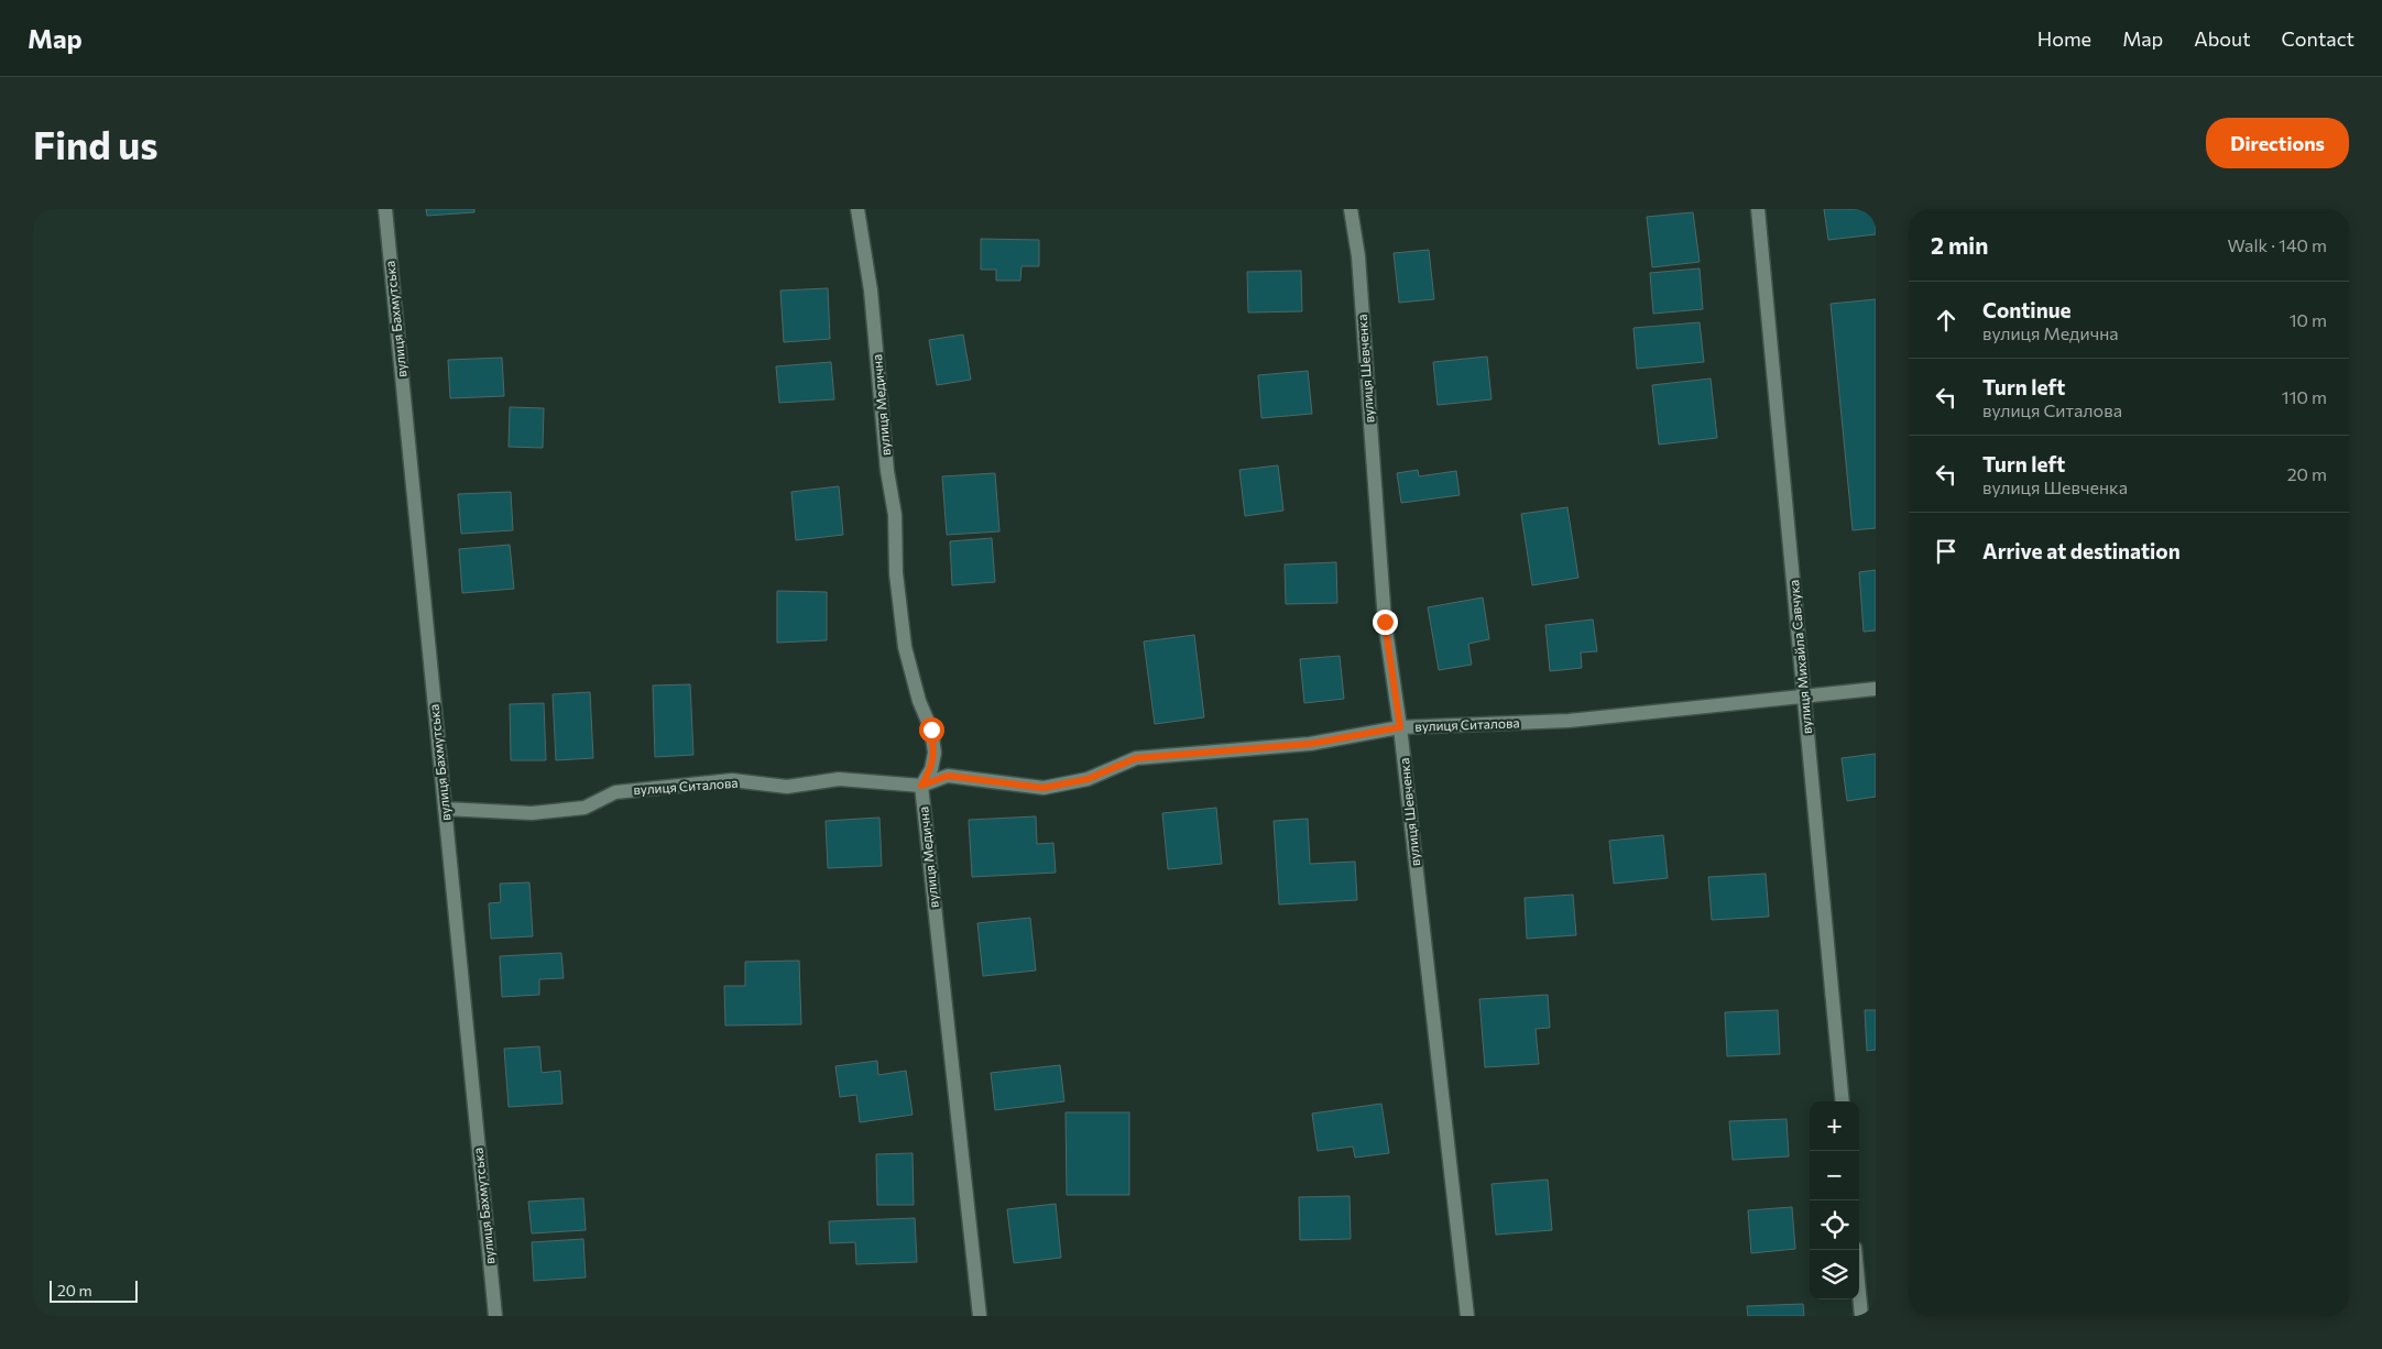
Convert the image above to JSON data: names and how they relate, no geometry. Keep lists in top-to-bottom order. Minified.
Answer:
{"streets":{"street":["вулиця Бахмутська","вулиця Шевченка","вулиця Медична","вулиця Михайла Савчука","вулиця Ситалова"]},"crossings":[["вулиця Бахмутська","вулиця Ситалова"],["вулиця Шевченка","вулиця Ситалова"],["вулиця Медична","вулиця Ситалова"],["вулиця Михайла Савчука","вулиця Ситалова"]],"scale_bar":"20 m","page":{"header":"Map","nav":["Home","Map","About","Contact"],"buttons":"Directions","title":"Find us","heading":["2 min","Walk · 140 m"],"list":[["Continue","вулиця Медична","10 m"],["Turn left","вулиця Ситалова","110 m"],["Turn left","вулиця Шевченка","20 m"],"Arrive at destination"],"map_buttons":["+","−"],"scale":"20 m"}}
